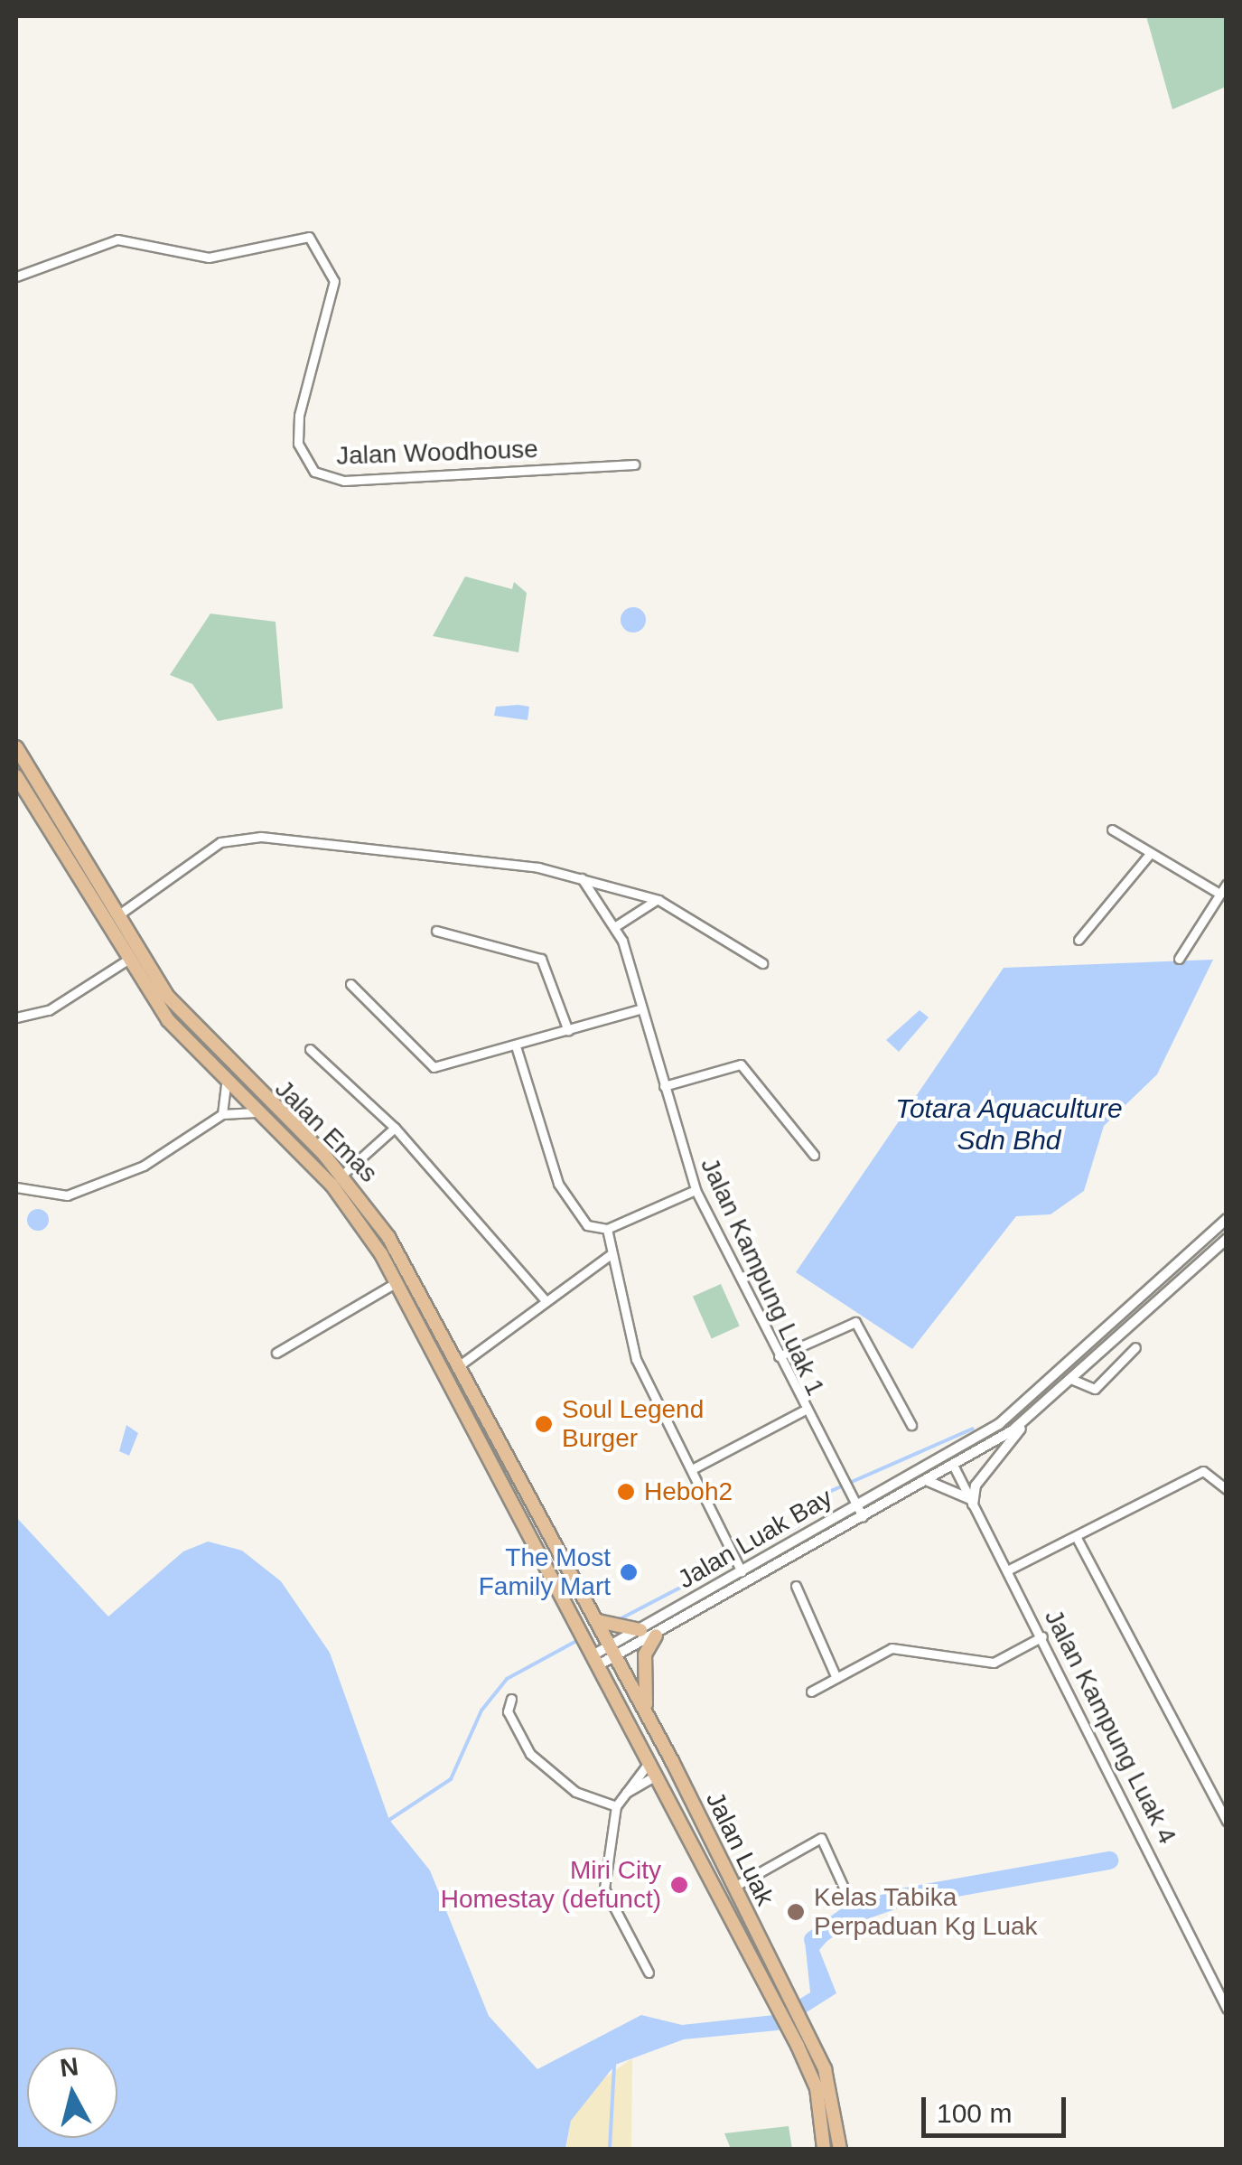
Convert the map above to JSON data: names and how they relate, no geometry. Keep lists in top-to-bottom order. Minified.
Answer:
{"streets":{"main road":["Jalan Emas","Jalan Luak"],"street":["Jalan Woodhouse","Jalan Kampung Luak 1","Jalan Luak Bay","Jalan Kampung Luak 4"]},"crossings":[["Jalan Emas","Jalan Luak"],["Jalan Kampung Luak 1","Jalan Luak Bay"],["Jalan Luak Bay","Jalan Kampung Luak 4"],["Jalan Luak Bay","Jalan Luak"]],"water":["Totara Aquaculture Sdn Bhd"],"places":["Soul Legend Burger","Heboh2","The Most Family Mart","Miri City Homestay (defunct)","Kelas Tabika Perpaduan Kg Luak"],"scale_bar":"100 m","north":"top"}
